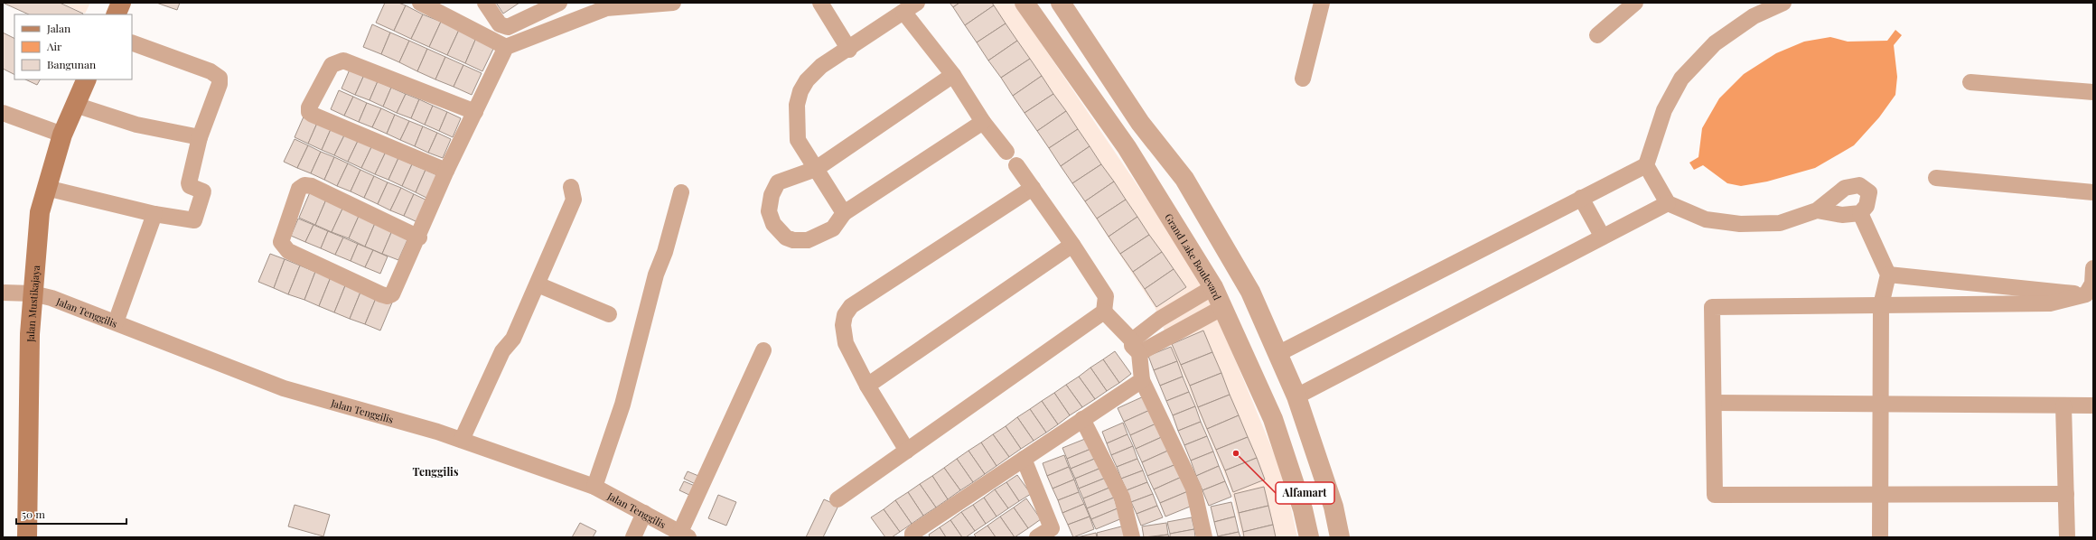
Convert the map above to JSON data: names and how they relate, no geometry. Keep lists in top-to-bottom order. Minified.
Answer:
{"streets":{"main road":["Jalan Mustikajaya"],"street":["Grand Lake Boulevard","Jalan Tenggilis"]},"crossings":[["Jalan Mustikajaya","Jalan Tenggilis"]],"districts":["Tenggilis"],"places":["Alfamart"],"legend":["Jalan","Air","Bangunan"],"scale_bar":"50 m"}
